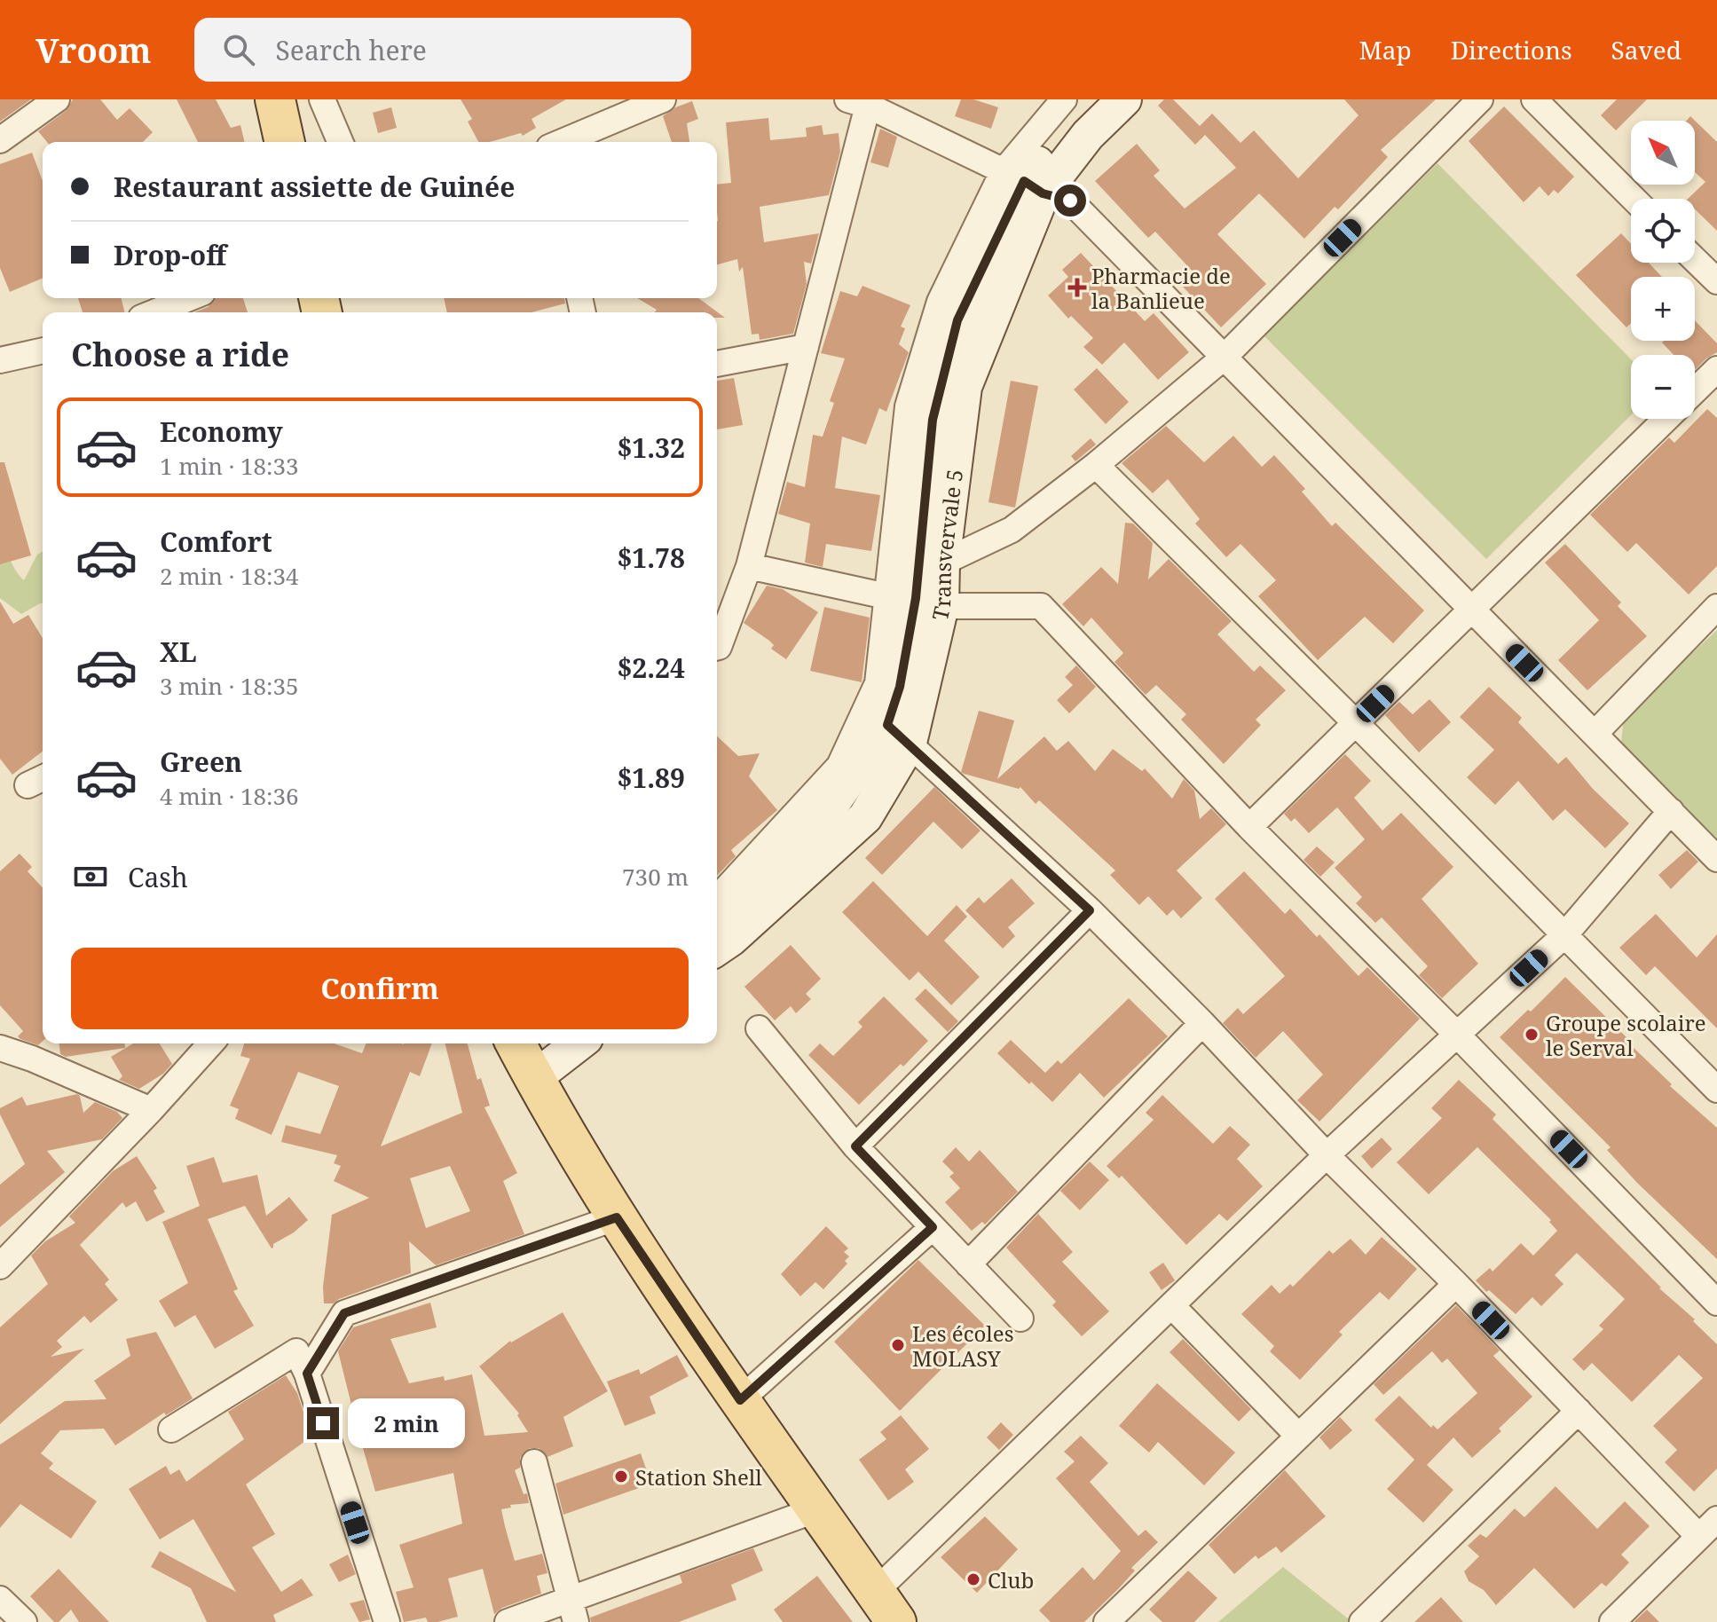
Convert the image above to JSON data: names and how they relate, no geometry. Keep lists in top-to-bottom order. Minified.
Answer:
{"streets":{"main road":["Transvervale 5"]},"places":{"health":["Pharmacie de la Banlieue"],"other":["Groupe scolaire le Serval","Les écoles MOLASY","Station Shell","Club"]},"north":"top left","page":{"header":"Vroom","search":"Search here","nav":["Map","Directions","Saved"],"map_buttons":["+","−"],"banner":["Restaurant assiette de Guinée","Drop-off"],"heading":"Choose a ride","list":[{"name":"Economy","note":"1 min · 18:33","value":"$1.32"},{"name":"Comfort","note":"2 min · 18:34","value":"$1.78"},{"name":"XL","note":"3 min · 18:35","value":"$2.24"},{"name":"Green","note":"4 min · 18:36","value":"$1.89"}],"pay":["Cash","730 m"],"buttons":"Confirm","bubble":"2 min"}}
